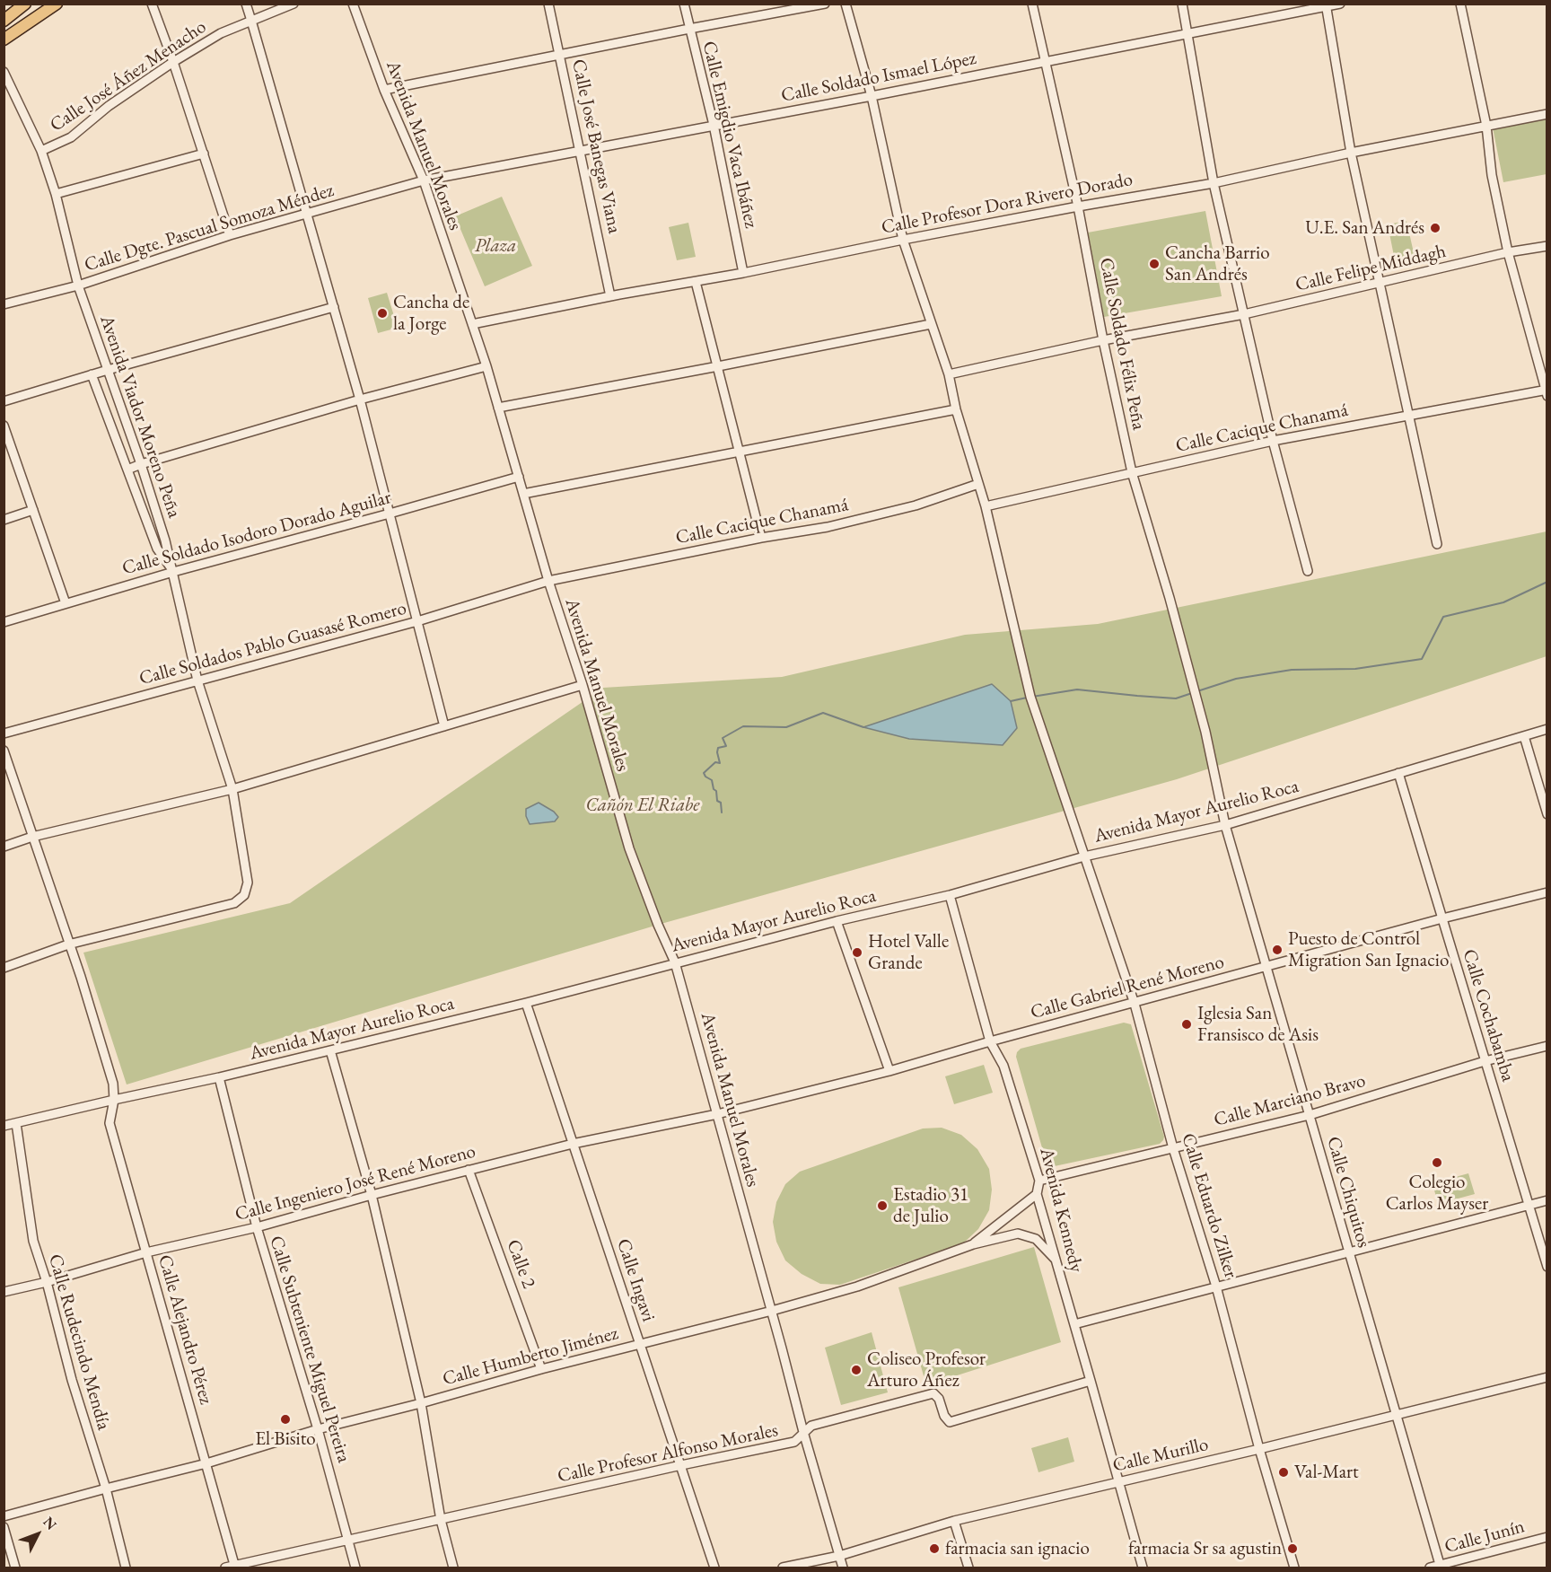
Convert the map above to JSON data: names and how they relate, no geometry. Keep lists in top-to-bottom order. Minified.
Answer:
{"streets":{"street":["Calle José Áñez Menacho","Calle Soldado Ismael López","Calle Emigdio Vaca Ibáñez","Avenida Manuel Morales","Calle José Banegas Viana","Calle Profesor Dora Rivero Dorado","Calle Dgte. Pascual Somoza Méndez","Calle Felipe Middagh","Calle Soldado Félix Peña","Avenida Viador Moreno Peña","Calle Cacique Chanamá","Calle Soldado Isodoro Dorado Aguilar","Calle Soldados Pablo Guasasé Romero","Avenida Mayor Aurelio Roca","Calle Gabriel René Moreno","Calle Cochabamba","Calle Marciano Bravo","Calle Ingeniero José René Moreno","Calle Chiquitos","Calle Eduardo Zilker","Avenida Kennedy","Calle 2","Calle Ingavi","Calle Alejandro Pérez","Calle Rudecindo Mendía","Calle Subteniente Miguel Pereira","Calle Humberto Jiménez","Calle Profesor Alfonso Morales","Calle Murillo","Calle Junín"]},"crossings":[["Calle José Áñez Menacho","Avenida Viador Moreno Peña"],["Calle Soldado Ismael López","Calle Emigdio Vaca Ibáñez"],["Calle Soldado Ismael López","Avenida Manuel Morales"],["Calle Soldado Ismael López","Calle José Banegas Viana"],["Calle Soldado Ismael López","Calle Dgte. Pascual Somoza Méndez"],["Calle Soldado Ismael López","Calle Soldado Félix Peña"],["Calle Soldado Ismael López","Calle Eduardo Zilker"],["Calle Emigdio Vaca Ibáñez","Calle Profesor Dora Rivero Dorado"],["Avenida Manuel Morales","Calle Profesor Dora Rivero Dorado"],["Avenida Manuel Morales","Calle Dgte. Pascual Somoza Méndez"],["Avenida Manuel Morales","Calle Cacique Chanamá"],["Avenida Manuel Morales","Calle Soldado Isodoro Dorado Aguilar"],["Avenida Manuel Morales","Calle Soldados Pablo Guasasé Romero"],["Avenida Manuel Morales","Avenida Mayor Aurelio Roca"],["Avenida Manuel Morales","Calle Gabriel René Moreno"],["Avenida Manuel Morales","Calle Ingeniero José René Moreno"],["Avenida Manuel Morales","Calle Humberto Jiménez"],["Avenida Manuel Morales","Calle Profesor Alfonso Morales"],["Avenida Manuel Morales","Calle Murillo"],["Calle José Banegas Viana","Calle Profesor Dora Rivero Dorado"],["Calle Profesor Dora Rivero Dorado","Calle Soldado Félix Peña"],["Calle Profesor Dora Rivero Dorado","Calle Eduardo Zilker"],["Calle Dgte. Pascual Somoza Méndez","Avenida Viador Moreno Peña"],["Calle Felipe Middagh","Calle Soldado Félix Peña"],["Calle Felipe Middagh","Calle Eduardo Zilker"],["Calle Soldado Félix Peña","Calle Cacique Chanamá"],["Calle Soldado Félix Peña","Calle Chiquitos"],["Avenida Viador Moreno Peña","Calle Soldado Isodoro Dorado Aguilar"],["Calle Cacique Chanamá","Calle Soldados Pablo Guasasé Romero"],["Calle Cacique Chanamá","Calle Eduardo Zilker"],["Avenida Mayor Aurelio Roca","Calle Cochabamba"],["Avenida Mayor Aurelio Roca","Calle Chiquitos"],["Avenida Mayor Aurelio Roca","Calle Eduardo Zilker"],["Avenida Mayor Aurelio Roca","Avenida Kennedy"],["Avenida Mayor Aurelio Roca","Calle Ingavi"],["Avenida Mayor Aurelio Roca","Calle Alejandro Pérez"],["Avenida Mayor Aurelio Roca","Calle Rudecindo Mendía"],["Avenida Mayor Aurelio Roca","Calle Subteniente Miguel Pereira"],["Calle Gabriel René Moreno","Calle Cochabamba"],["Calle Gabriel René Moreno","Calle Ingeniero José René Moreno"],["Calle Gabriel René Moreno","Calle Chiquitos"],["Calle Gabriel René Moreno","Calle Eduardo Zilker"],["Calle Gabriel René Moreno","Avenida Kennedy"],["Calle Cochabamba","Calle Marciano Bravo"],["Calle Marciano Bravo","Calle Chiquitos"],["Calle Marciano Bravo","Calle Eduardo Zilker"],["Calle Marciano Bravo","Avenida Kennedy"],["Calle Ingeniero José René Moreno","Calle 2"],["Calle Ingeniero José René Moreno","Calle Ingavi"],["Calle Ingeniero José René Moreno","Calle Alejandro Pérez"],["Calle Ingeniero José René Moreno","Calle Rudecindo Mendía"],["Calle Ingeniero José René Moreno","Calle Subteniente Miguel Pereira"],["Calle Chiquitos","Calle Murillo"],["Calle Chiquitos","Calle Junín"],["Calle Eduardo Zilker","Calle Murillo"],["Avenida Kennedy","Calle Humberto Jiménez"],["Avenida Kennedy","Calle Profesor Alfonso Morales"],["Avenida Kennedy","Calle Murillo"],["Calle 2","Calle Humberto Jiménez"],["Calle Ingavi","Calle Humberto Jiménez"],["Calle Ingavi","Calle Profesor Alfonso Morales"],["Calle Alejandro Pérez","Calle Humberto Jiménez"],["Calle Alejandro Pérez","Calle Profesor Alfonso Morales"],["Calle Rudecindo Mendía","Calle Humberto Jiménez"],["Calle Subteniente Miguel Pereira","Calle Humberto Jiménez"],["Calle Subteniente Miguel Pereira","Calle Profesor Alfonso Morales"]],"parks":["Plaza","Cañón El Riabe"],"places":["U.E. San Andrés","Cancha Barrio San Andrés","Cancha de la Jorge","Puesto de Control Migration San Ignacio","Hotel Valle Grande","Iglesia San Fransisco de Asis","Colegio Carlos Mayser","Estadio 31 de Julio","Coliseo Profesor Arturo Áñez","El Bisito","Val-Mart","farmacia san ignacio","farmacia Sr sa agustin"],"north":"top right"}
